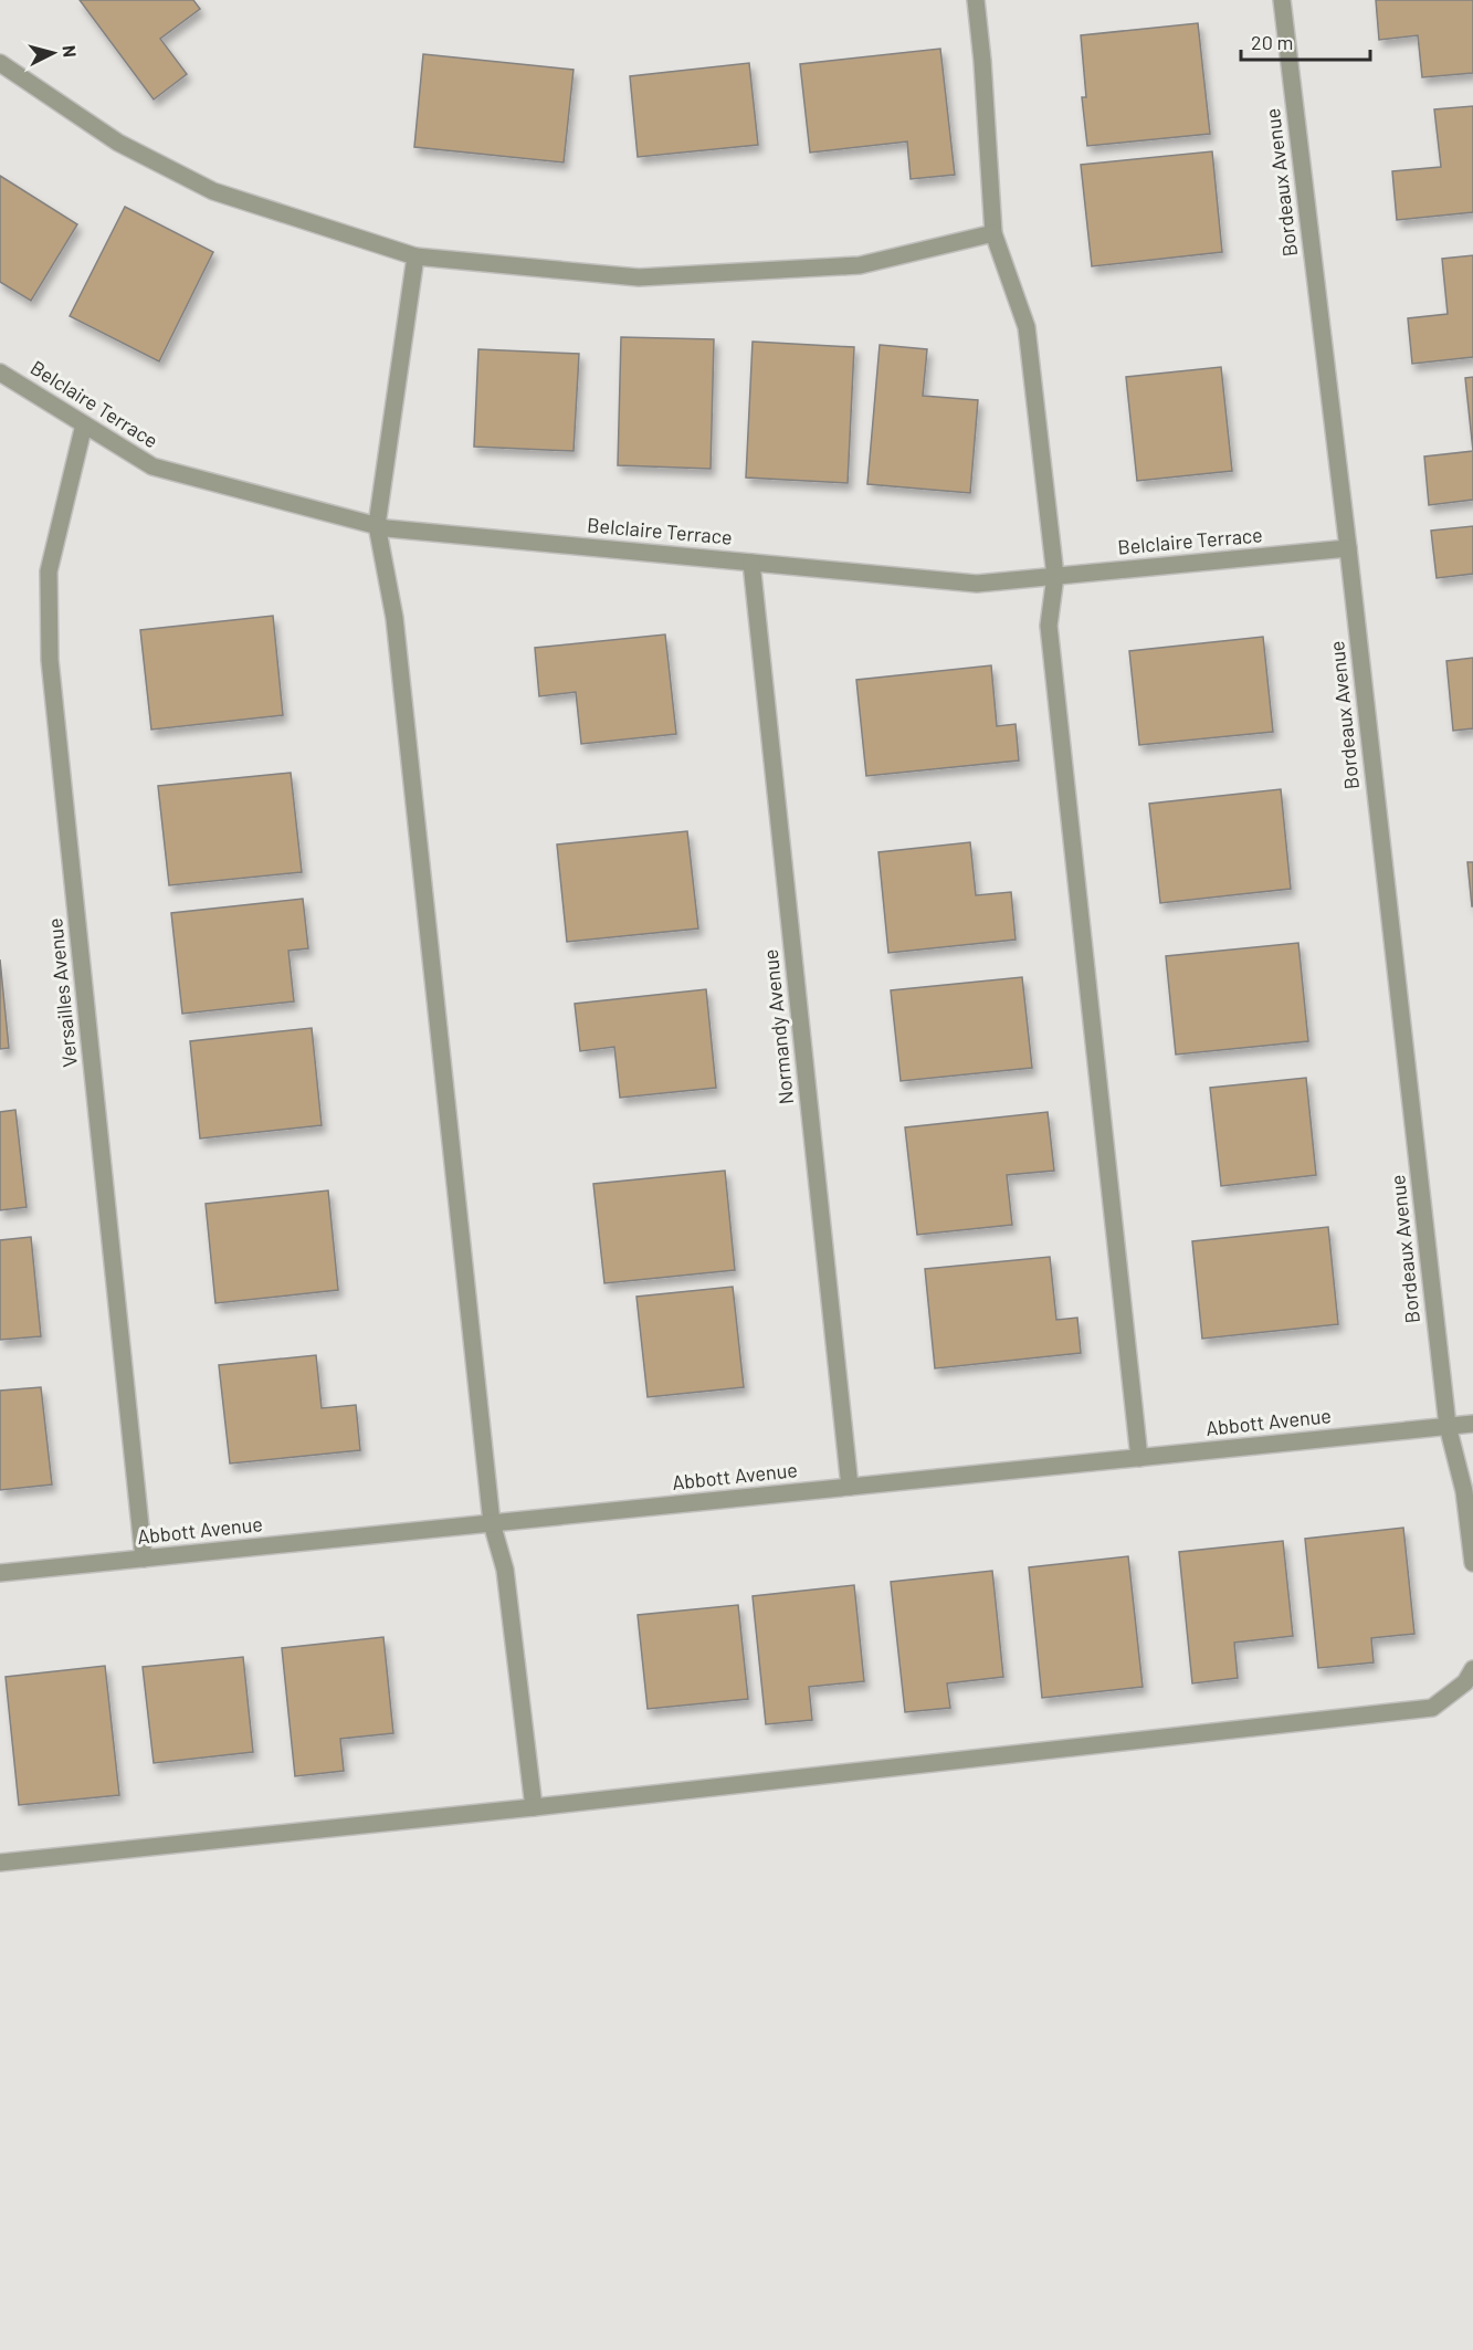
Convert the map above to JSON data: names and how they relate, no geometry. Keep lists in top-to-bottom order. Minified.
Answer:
{"streets":{"street":["Bordeaux Avenue","Belclaire Terrace","Versailles Avenue","Normandy Avenue","Abbott Avenue"]},"crossings":[["Bordeaux Avenue","Belclaire Terrace"],["Bordeaux Avenue","Abbott Avenue"],["Belclaire Terrace","Versailles Avenue"],["Belclaire Terrace","Normandy Avenue"],["Versailles Avenue","Abbott Avenue"],["Normandy Avenue","Abbott Avenue"]],"scale_bar":"20 m","north":"right"}
